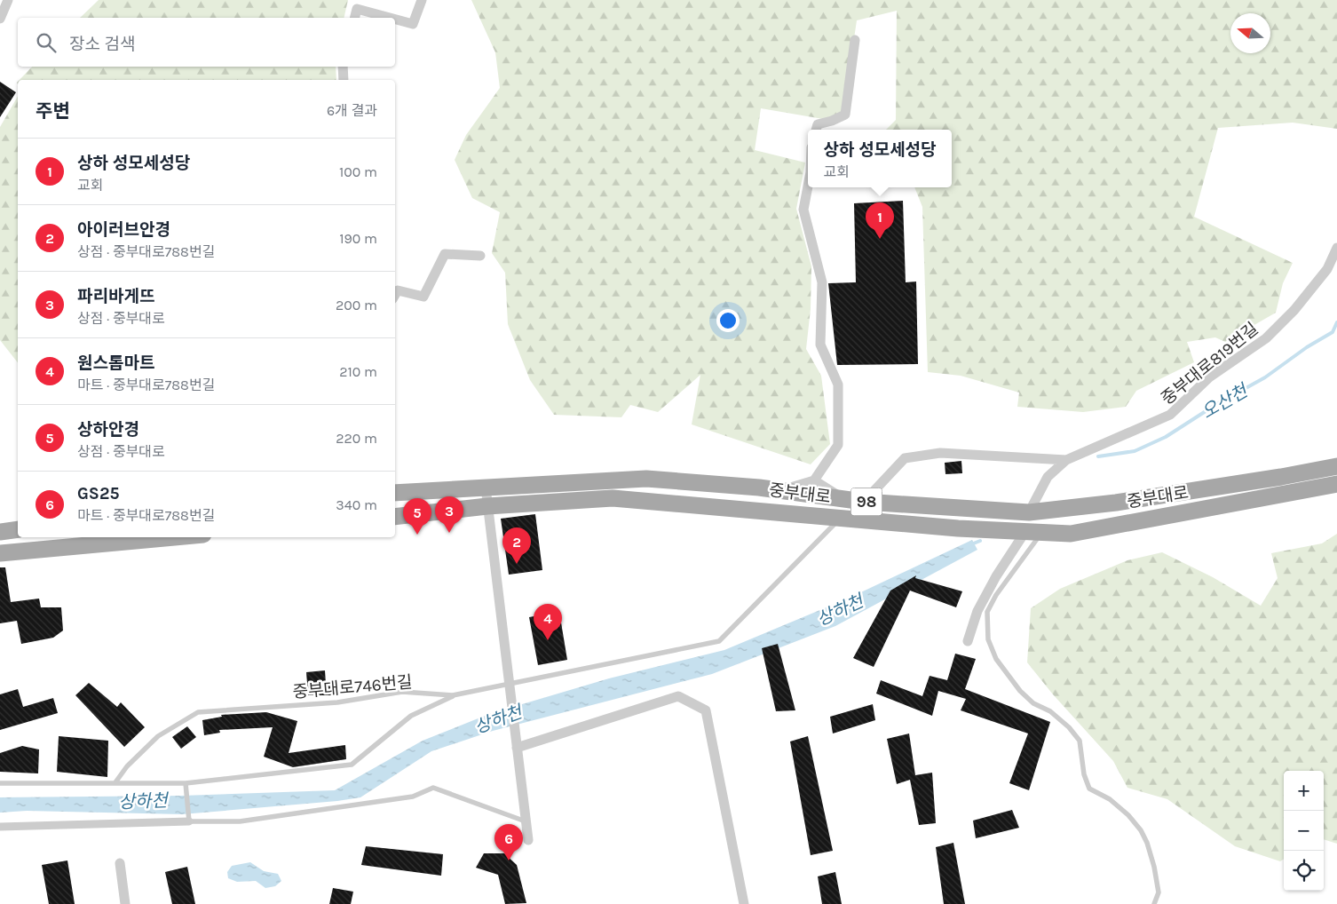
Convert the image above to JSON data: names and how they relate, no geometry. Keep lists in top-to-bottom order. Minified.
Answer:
{"streets":{"main road":["중부대로","98"],"street":["중부대로819번길"],"lane":["중부대로746번길"]},"crossings":[["중부대로","중부대로746번길"]],"water":["오산천","상하천"],"north":"left","page":{"search":"장소 검색","heading":["주변","6개 결과"],"popup":["상하 성모세성당","교회"],"list":[{"mark":"1","name":"상하 성모세성당","note":"교회","value":"100 m"},{"mark":"2","name":"아이러브안경","note":"상점 · 중부대로788번길","value":"190 m"},{"mark":"3","name":"파리바게뜨","note":"상점 · 중부대로","value":"200 m"},{"mark":"4","name":"원스톱마트","note":"마트 · 중부대로788번길","value":"210 m"},{"mark":"5","name":"상하안경","note":"상점 · 중부대로","value":"220 m"},{"mark":"6","name":"GS25","note":"마트 · 중부대로788번길","value":"340 m"}],"pins":["1","3","5","2","4","6"],"map_buttons":["+","−"]}}
